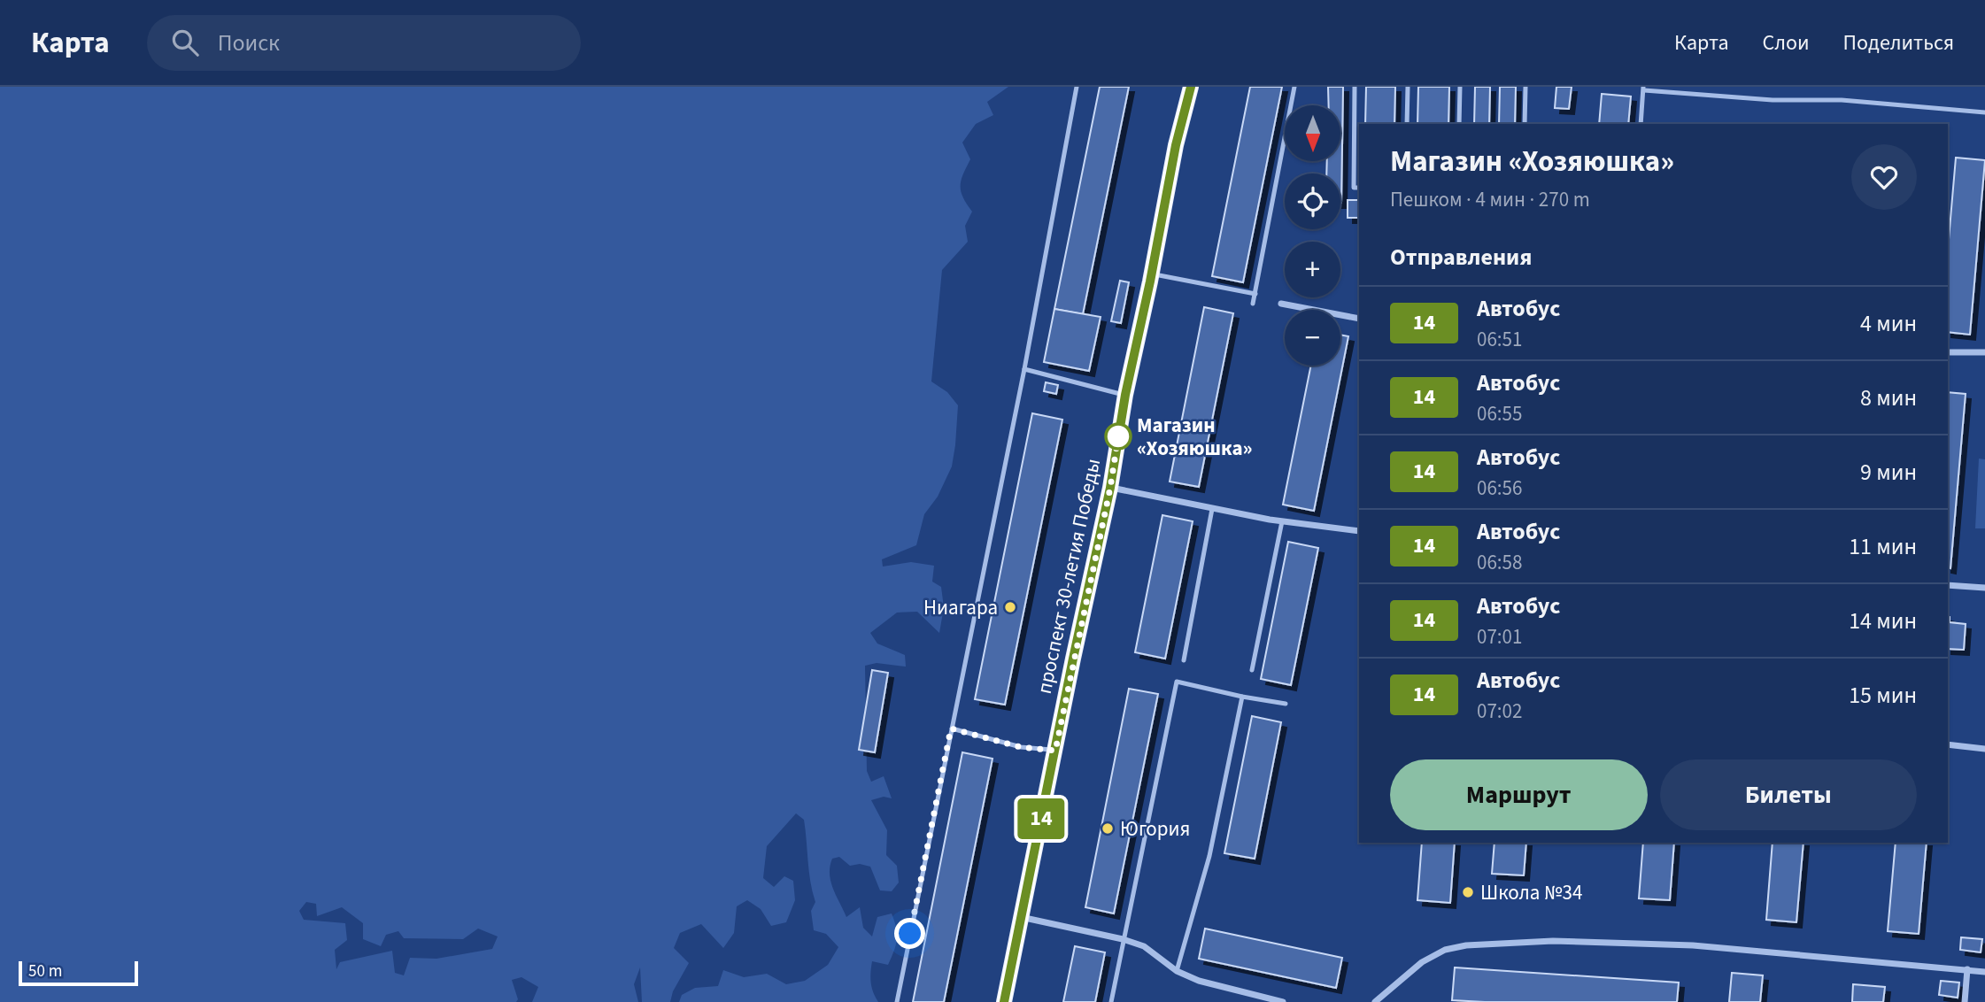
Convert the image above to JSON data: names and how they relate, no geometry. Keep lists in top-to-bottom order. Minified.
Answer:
{"streets":{"main road":["проспект 30-летия Победы"]},"places":["Магазин «Хозяюшка»","Ниагара","Югория","Школа №34"],"lines":["bus line 14"],"scale_bar":"50 m","north":"bottom","page":{"header":"Карта","search":"Поиск","nav":["Карта","Слои","Поделиться"],"on_map":"14","map_buttons":["+","−"],"heading":[["Магазин «Хозяюшка»","Пешком · 4 мин · 270 m"],"Отправления"],"list":[{"mark":"14","name":"Автобус","note":"06:51","value":"4 мин"},{"mark":"14","name":"Автобус","note":"06:55","value":"8 мин"},{"mark":"14","name":"Автобус","note":"06:56","value":"9 мин"},{"mark":"14","name":"Автобус","note":"06:58","value":"11 мин"},{"mark":"14","name":"Автобус","note":"07:01","value":"14 мин"},{"mark":"14","name":"Автобус","note":"07:02","value":"15 мин"}],"buttons":["Маршрут","Билеты"],"scale":"50 m"}}
